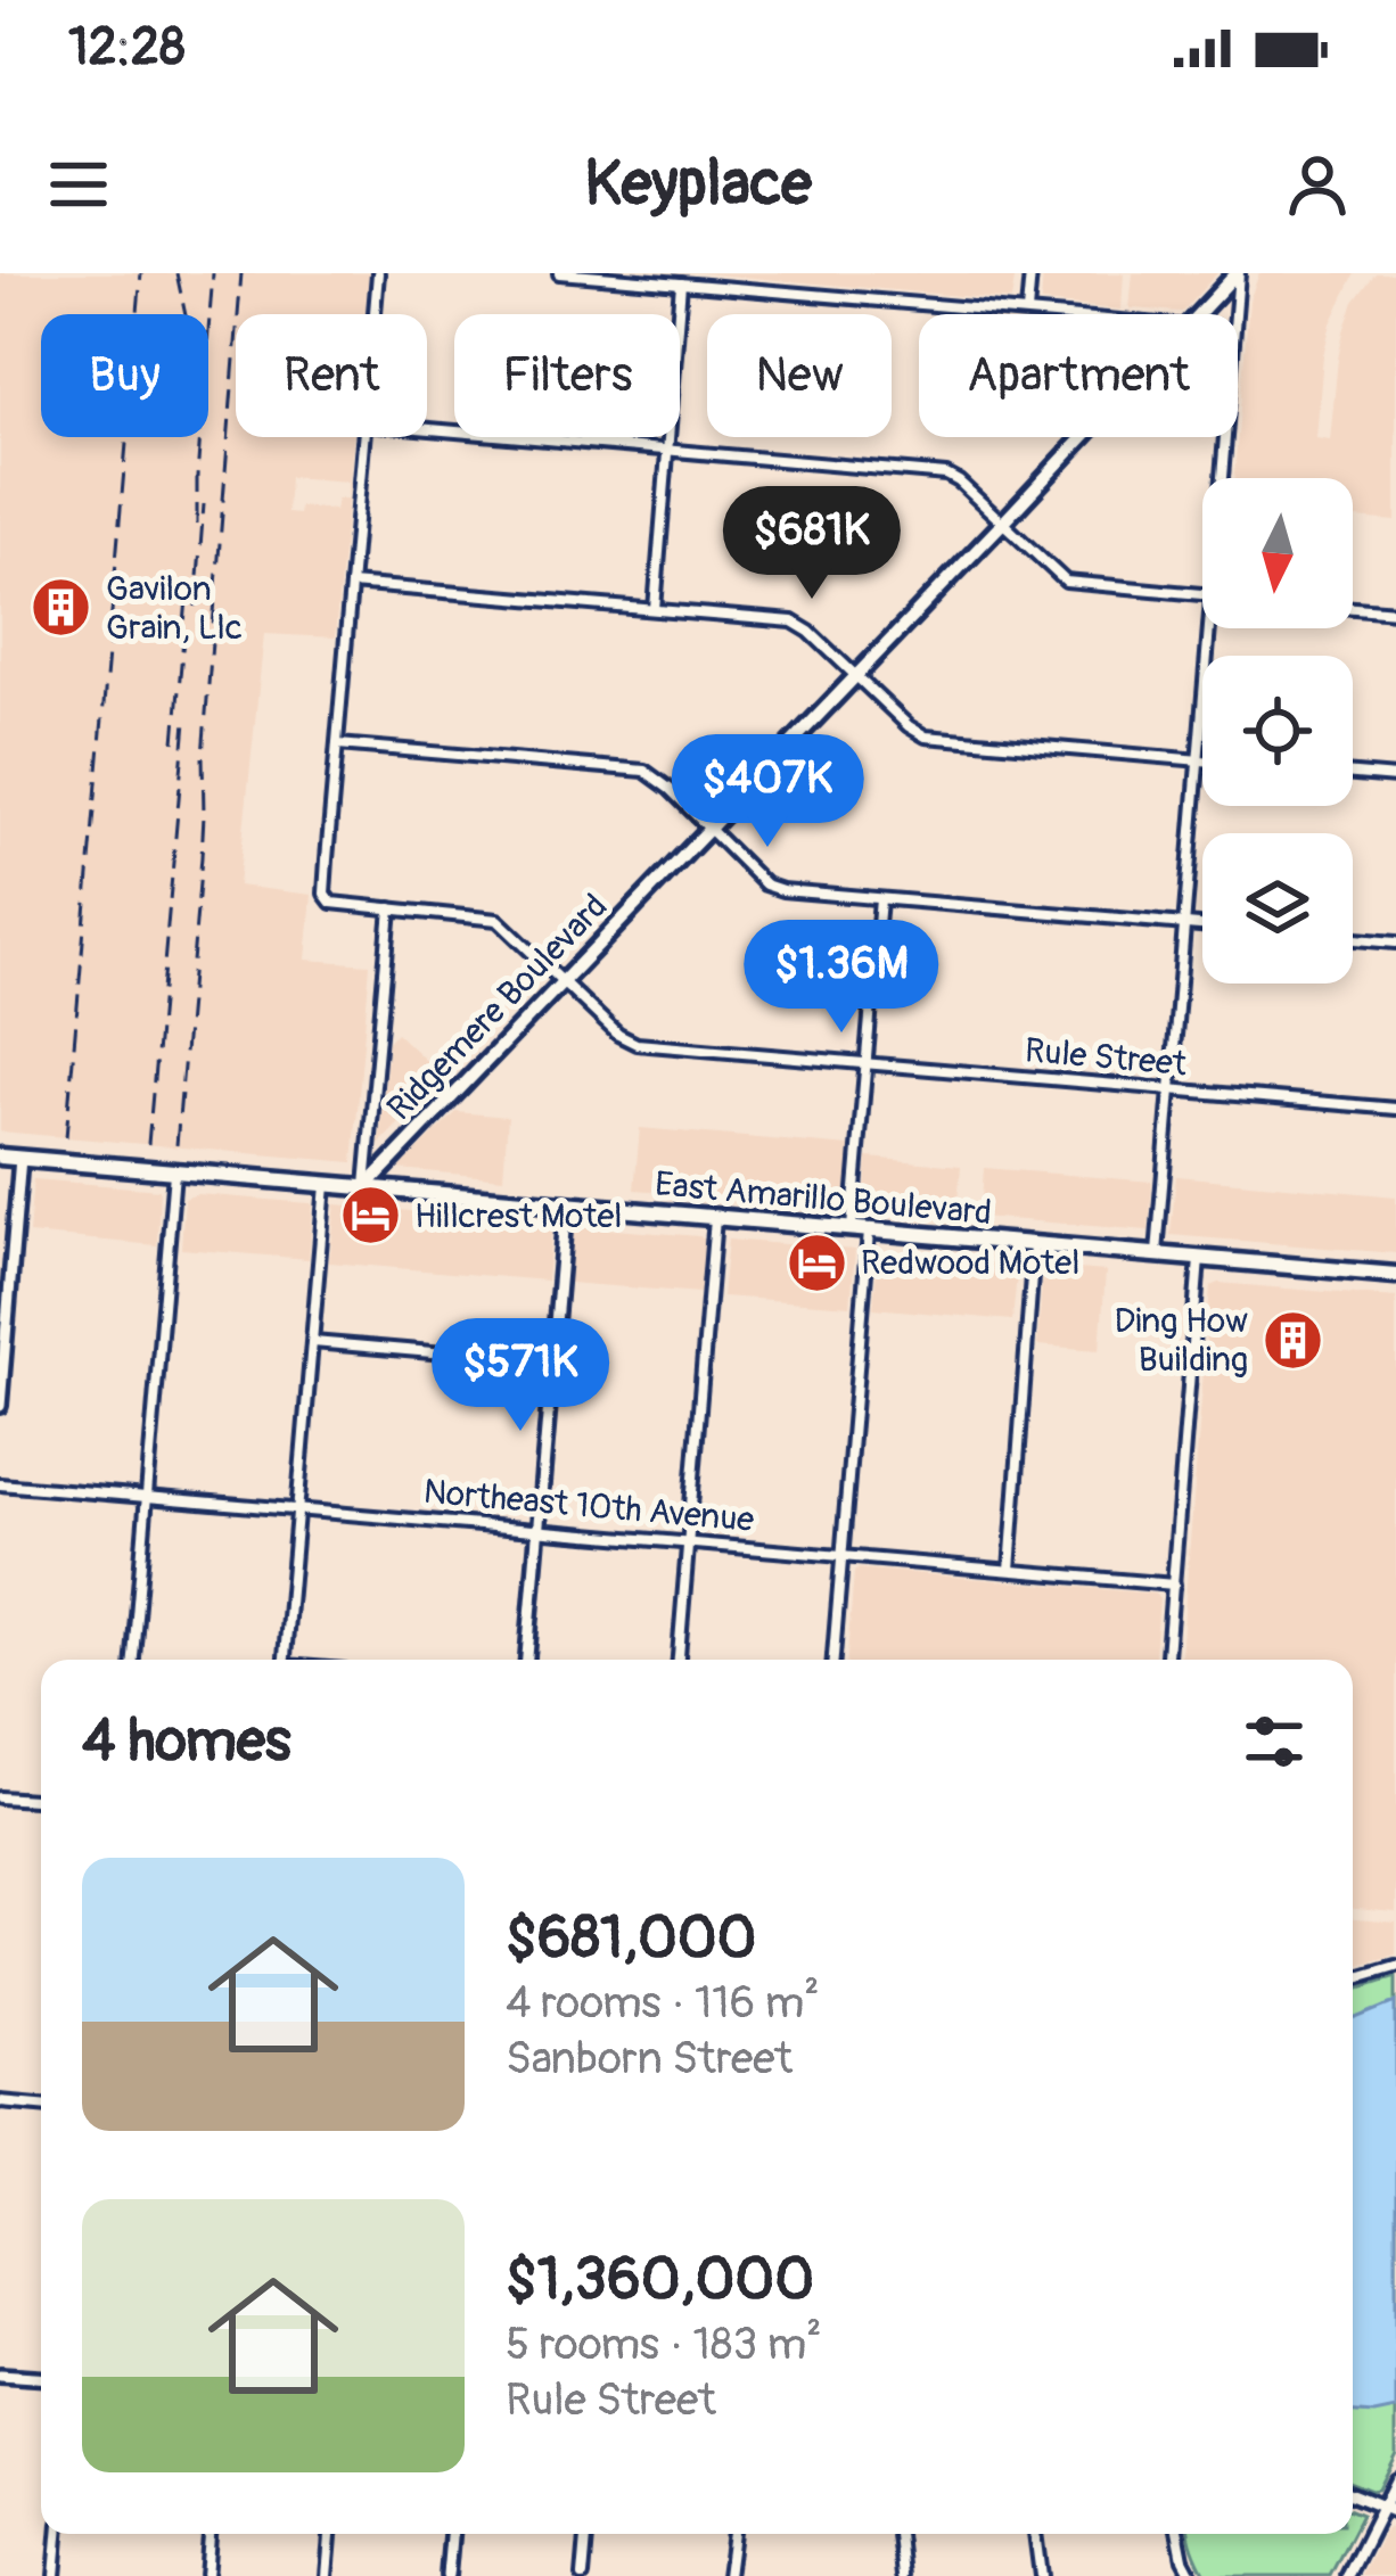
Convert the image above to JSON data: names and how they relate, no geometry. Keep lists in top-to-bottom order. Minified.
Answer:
{"streets":{"highway":["East Amarillo Boulevard"],"main road":["Ridgemere Boulevard"],"street":["Rule Street","Northeast 10th Avenue"]},"crossings":[["Ridgemere Boulevard","Rule Street"],["Ridgemere Boulevard","East Amarillo Boulevard"]],"places":{"building":["Gavilon Grain, Llc","Ding How Building"],"hotel":["Hillcrest Motel","Redwood Motel"]},"north":"bottom","page":{"status":"12:28","header":"Keyplace","chip":["Buy","Rent","Filters","New","Apartment"],"price":["$681K","$407K","$1.36M","$571K"],"heading":"4 homes","list":[{"name":"$681,000","note":"4 rooms · 116 m² · Sanborn Street"},{"name":"$1,360,000","note":"5 rooms · 183 m² · Rule Street"}]}}
